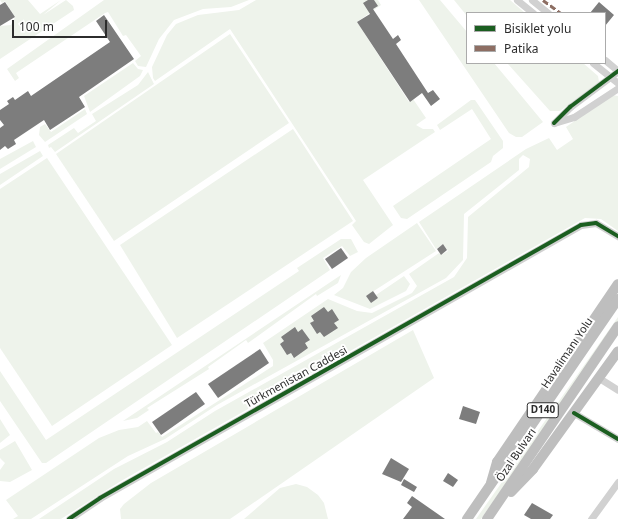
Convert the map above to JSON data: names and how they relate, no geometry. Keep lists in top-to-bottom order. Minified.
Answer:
{"streets":{"highway":["Havalimanı Yolu","D140","Özal Bulvarı"],"street":["Türkmenistan Caddesi"]},"legend":["Bisiklet yolu","Patika"],"scale_bar":"100 m"}
